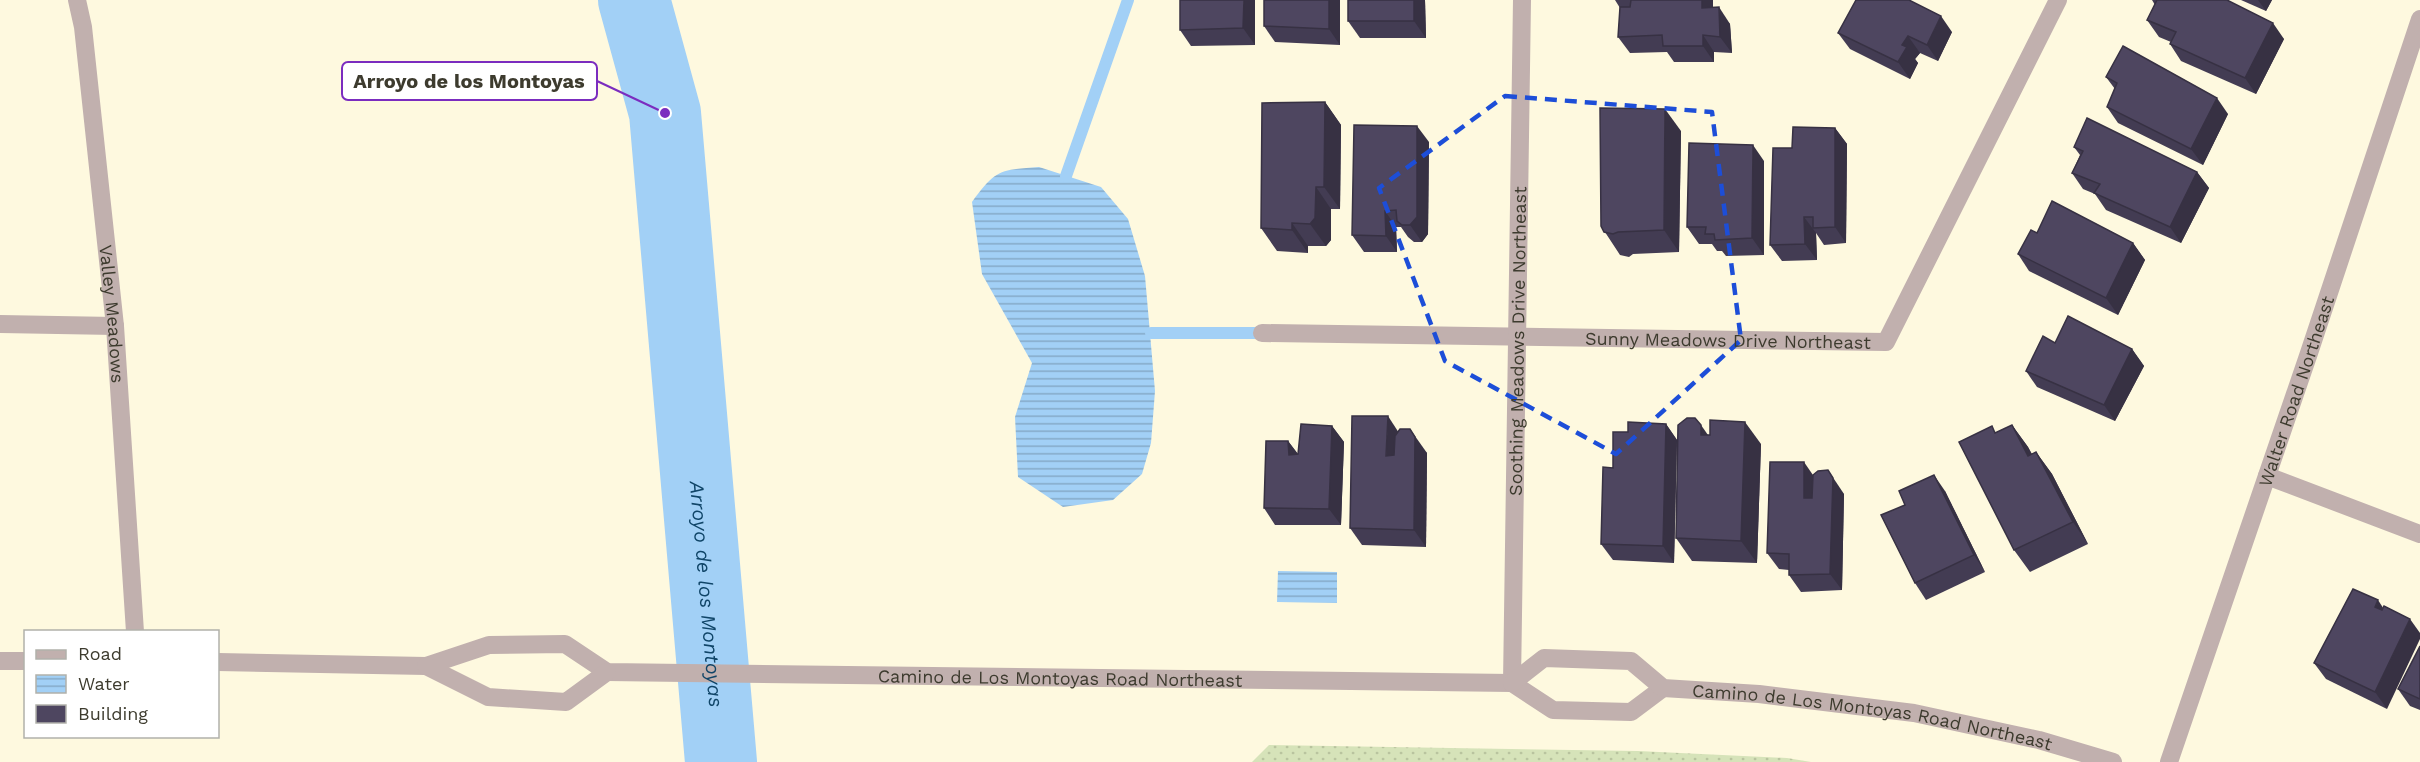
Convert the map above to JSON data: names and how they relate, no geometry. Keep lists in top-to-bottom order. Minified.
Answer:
{"streets":{"street":["Valley Meadows","Sunny Meadows Drive Northeast","Soothing Meadows Drive Northeast","Walter Road Northeast","Camino de Los Montoyas Road Northeast"]},"crossings":[["Sunny Meadows Drive Northeast","Soothing Meadows Drive Northeast"],["Soothing Meadows Drive Northeast","Camino de Los Montoyas Road Northeast"]],"water":["Arroyo de los Montoyas"],"places":["Arroyo de los Montoyas"],"legend":["Road","Water","Building"]}
